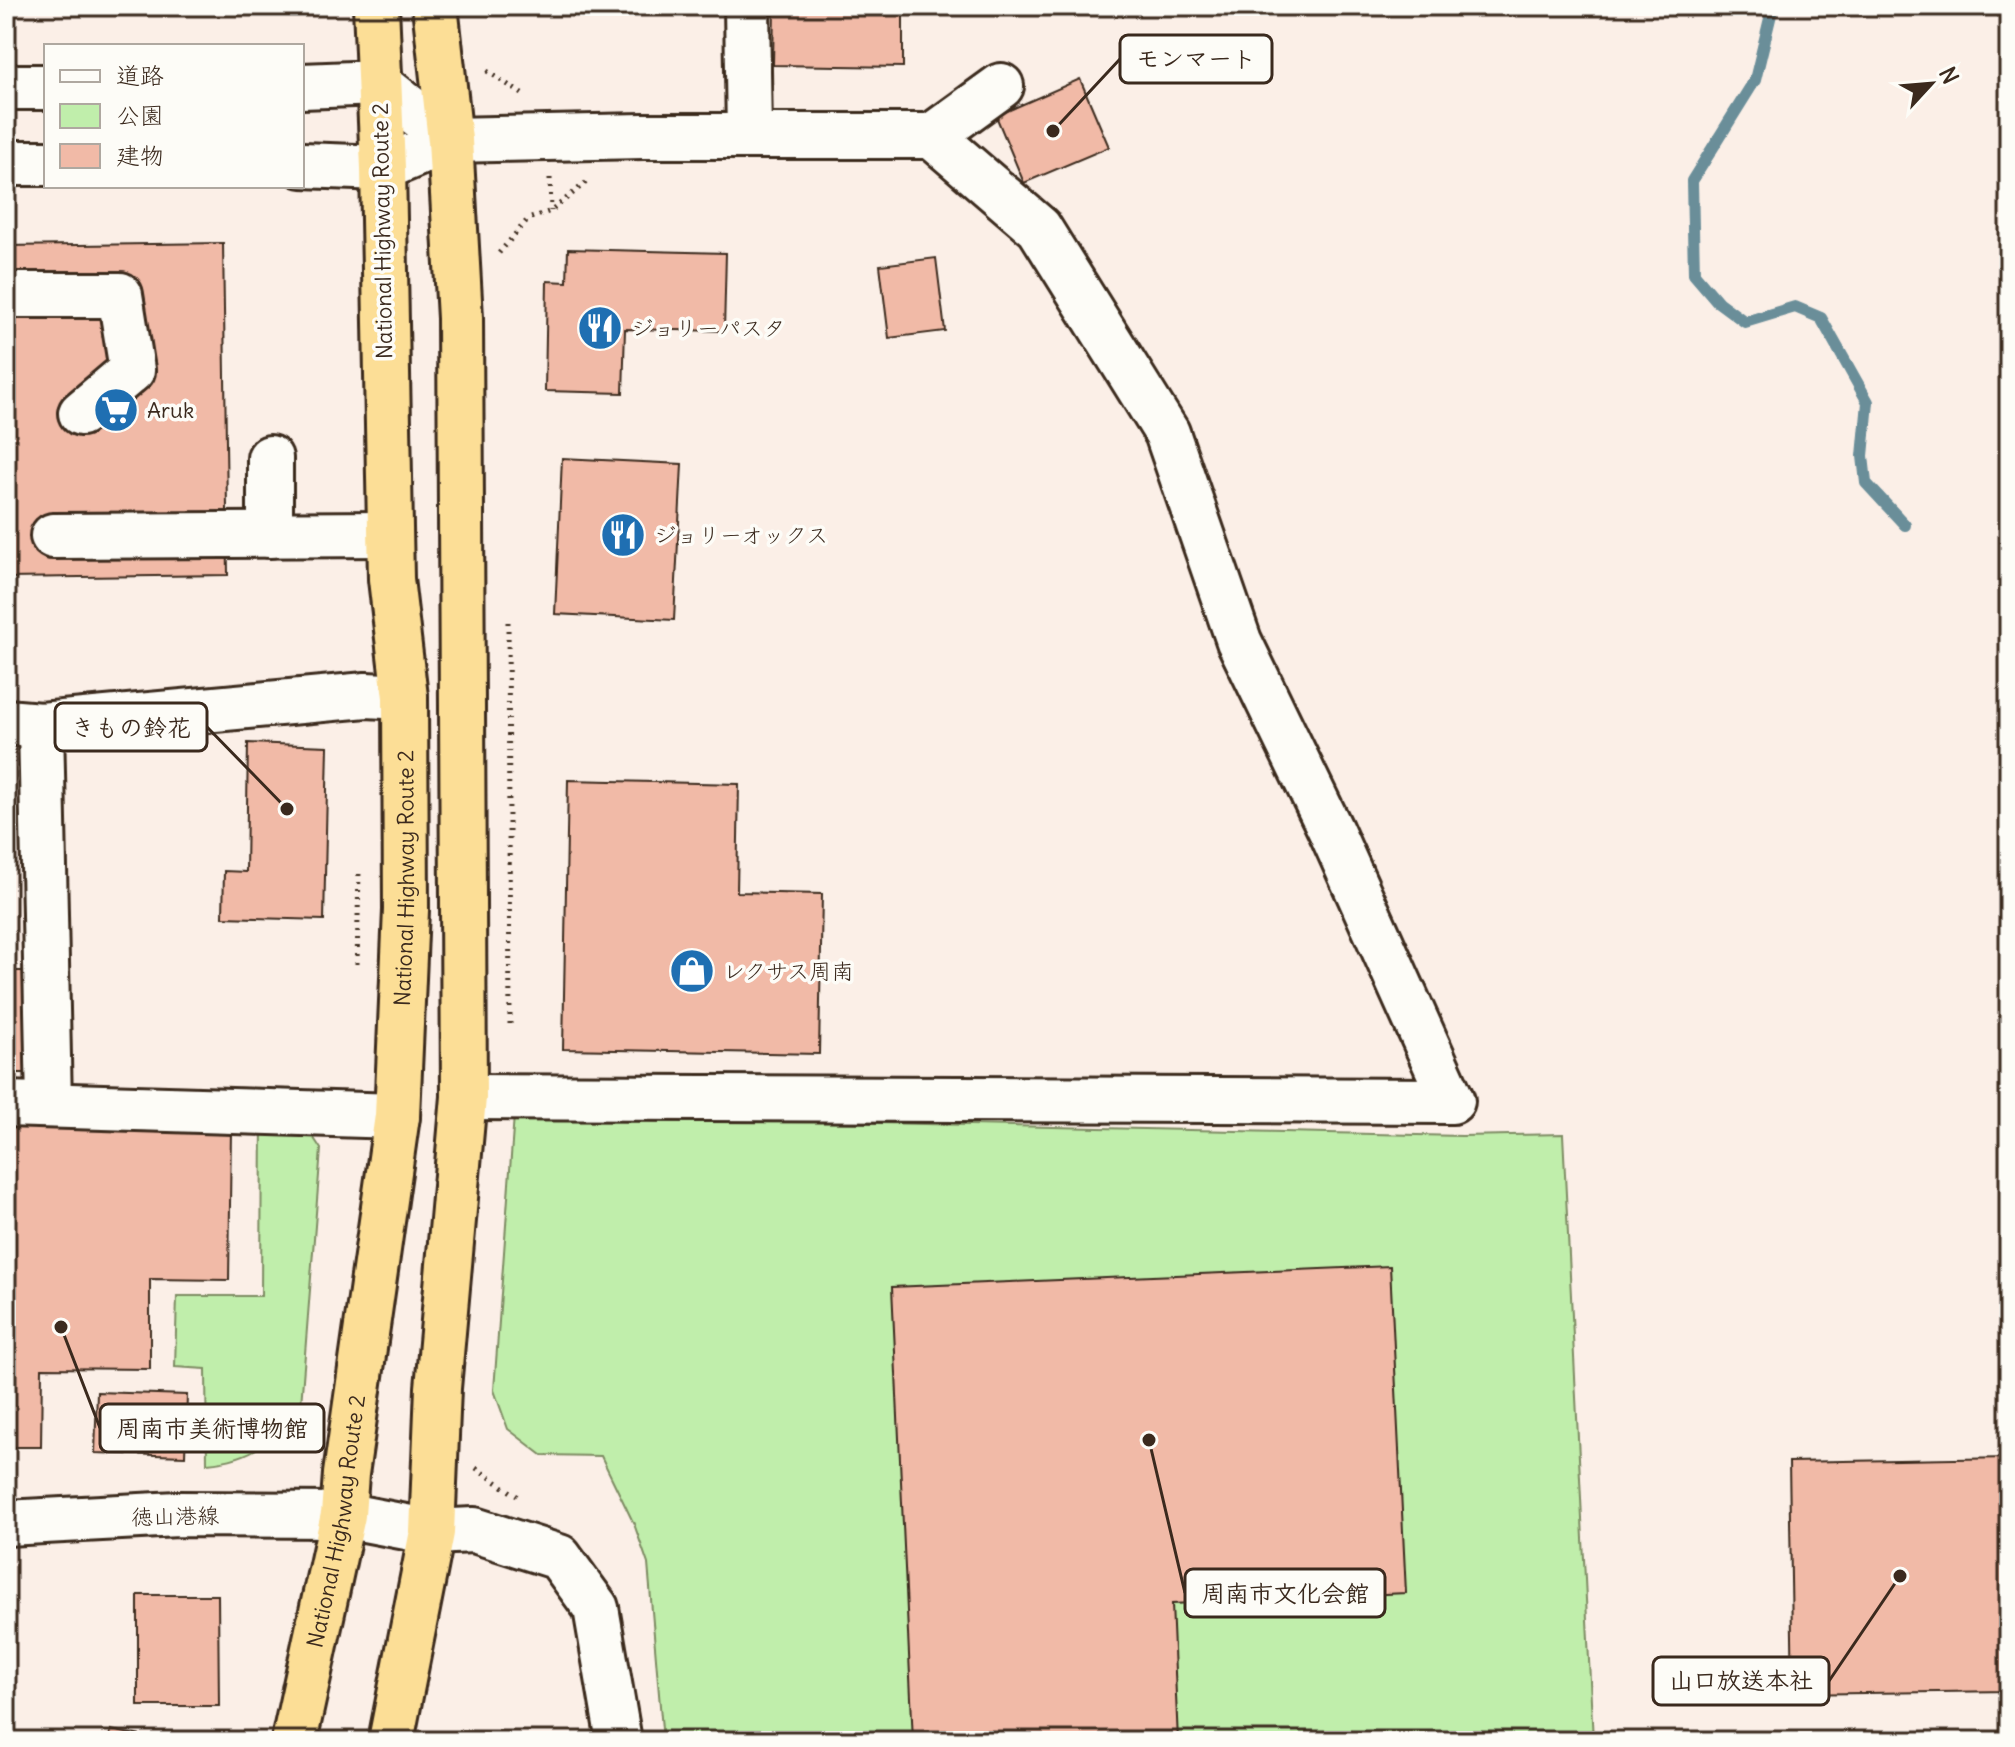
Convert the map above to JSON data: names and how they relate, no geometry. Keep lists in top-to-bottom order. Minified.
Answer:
{"streets":{"highway":["National Highway Route 2"],"street":["徳山港線"]},"crossings":[["National Highway Route 2","徳山港線"]],"places":{"other":["モンマート","きもの鈴花","周南市美術博物館","周南市文化会館","山口放送本社"],"restaurant":["ジョリーパスタ","ジョリーオックス"],"supermarket":["Aruk"],"shop":["レクサス周南"]},"legend":["道路","公園","建物"],"north":"top right"}
